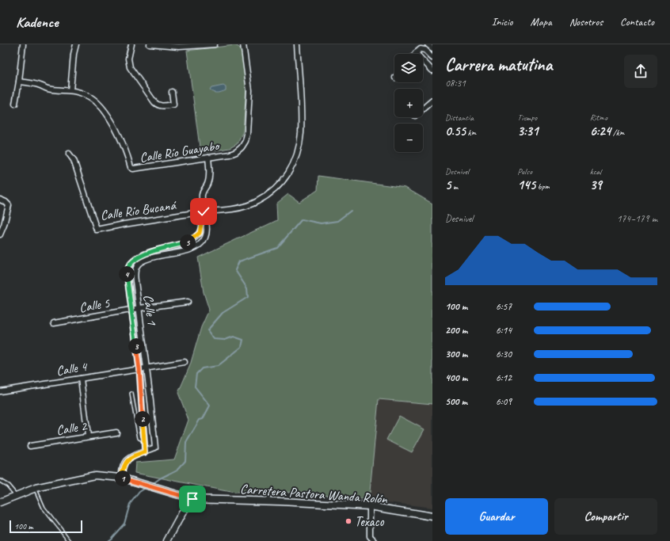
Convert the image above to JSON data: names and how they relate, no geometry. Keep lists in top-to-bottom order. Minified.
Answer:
{"streets":{"street":["Calle Río Guayabo","Calle Río Bucaná","Calle 5","Calle 1","Calle 4","Calle 2","Carretera Pastora Wanda Rolón"]},"crossings":[["Calle Río Guayabo","Calle 1"],["Calle Río Bucaná","Calle 1"],["Calle 5","Calle 1"],["Calle 1","Calle 4"],["Calle 1","Carretera Pastora Wanda Rolón"]],"places":["Texaco"],"scale_bar":"100 m","page":{"header":"Kadence","nav":["Inicio","Mapa","Nosotros","Contacto"],"heading":["Carrera matutina","08:31"],"map_buttons":["+","−"],"stats":[["Distancia","0.55 km"],["Tiempo","3:31"],["Ritmo","6:24 /km"],["Desnivel","5 m"],["Pulso","145 bpm"],["kcal","39"]],"chart":["Desnivel","174–179 m"],"pins":["5","4","3","2","1"],"list":[{"name":"100 m","note":"6:57"},{"name":"200 m","note":"6:14"},{"name":"300 m","note":"6:30"},{"name":"400 m","note":"6:12"},{"name":"500 m","note":"6:09"}],"buttons":["Guardar","Compartir"],"scale":"100 m"}}
